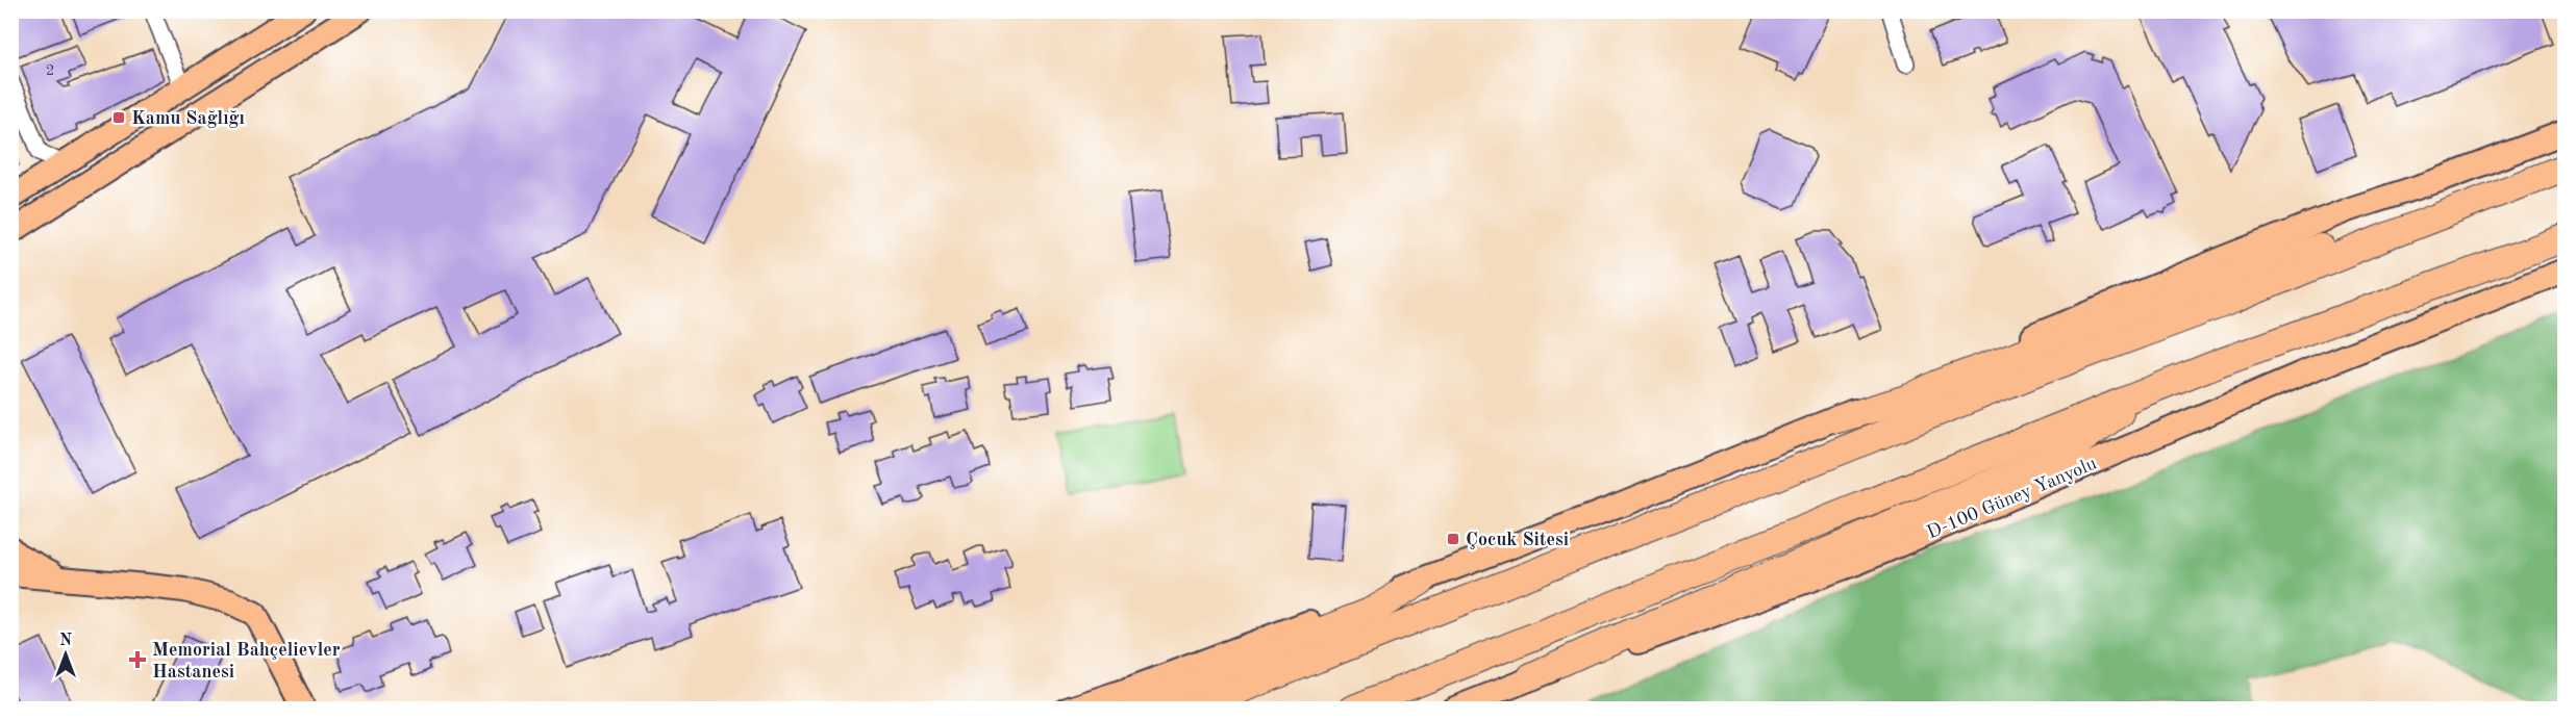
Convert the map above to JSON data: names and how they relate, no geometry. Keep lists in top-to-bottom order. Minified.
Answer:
{"streets":{"main road":["D-100 Güney Yanyolu"]},"places":{"transit":["Kamu Sağlığı","Çocuk Sitesi"],"health":["Memorial Bahçelievler Hastanesi"]},"house_numbers":["2"],"north":"top"}
